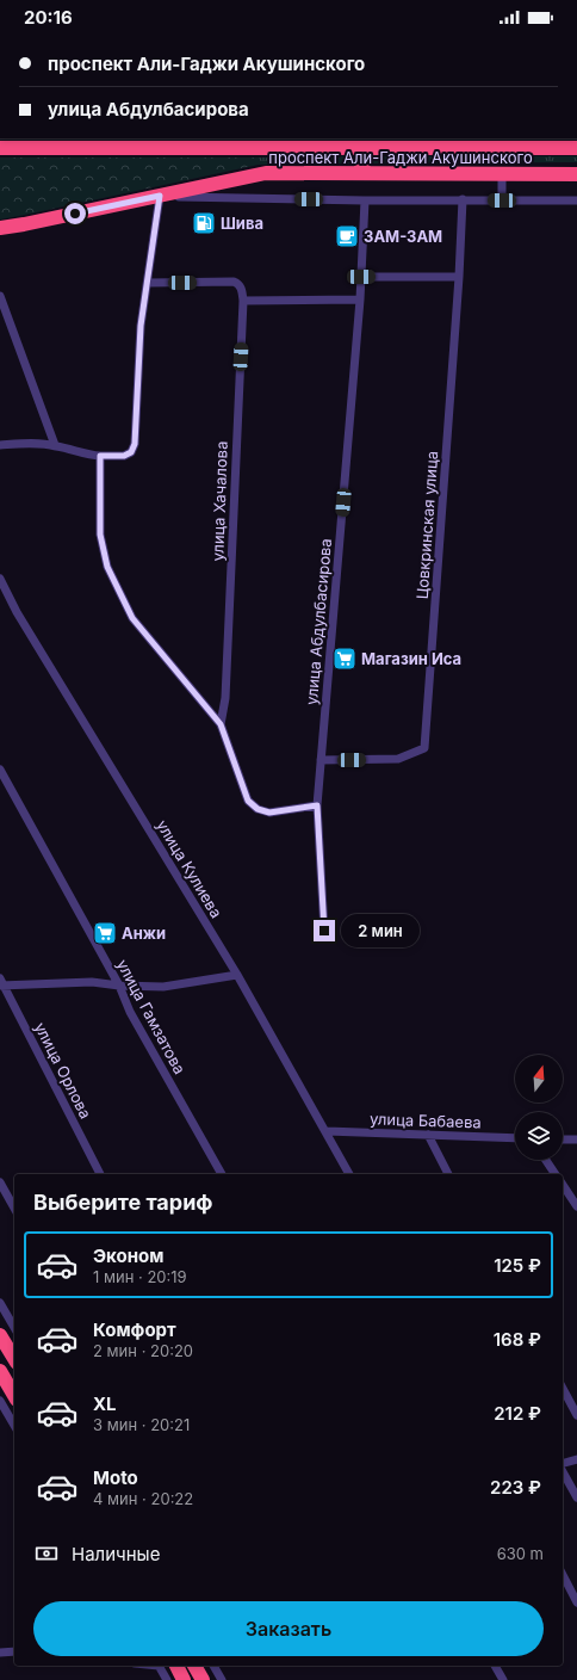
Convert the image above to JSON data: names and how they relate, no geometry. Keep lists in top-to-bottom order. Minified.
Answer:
{"streets":{"highway":["проспект Али-Гаджи Акушинского"],"street":["улица Хачалова","Цовкринская улица","улица Абдулбасирова","улица Кулиева","улица Гамзатова","улица Орлова","улица Бабаева"]},"crossings":[["Цовкринская улица","улица Абдулбасирова"],["улица Кулиева","улица Бабаева"]],"places":{"fuel station":["Шива"],"cafe":["ЗАМ-ЗАМ"],"supermarket":["Магазин Иса","Анжи"]},"north":"top","page":{"status":"20:16","banner":["проспект Али-Гаджи Акушинского","улица Абдулбасирова"],"bubble":"2 мин","heading":"Выберите тариф","list":[{"name":"Эконом","note":"1 мин · 20:19","value":"125 ₽"},{"name":"Комфорт","note":"2 мин · 20:20","value":"168 ₽"},{"name":"XL","note":"3 мин · 20:21","value":"212 ₽"},{"name":"Moto","note":"4 мин · 20:22","value":"223 ₽"}],"pay":["Наличные","630 m"],"buttons":"Заказать"}}
